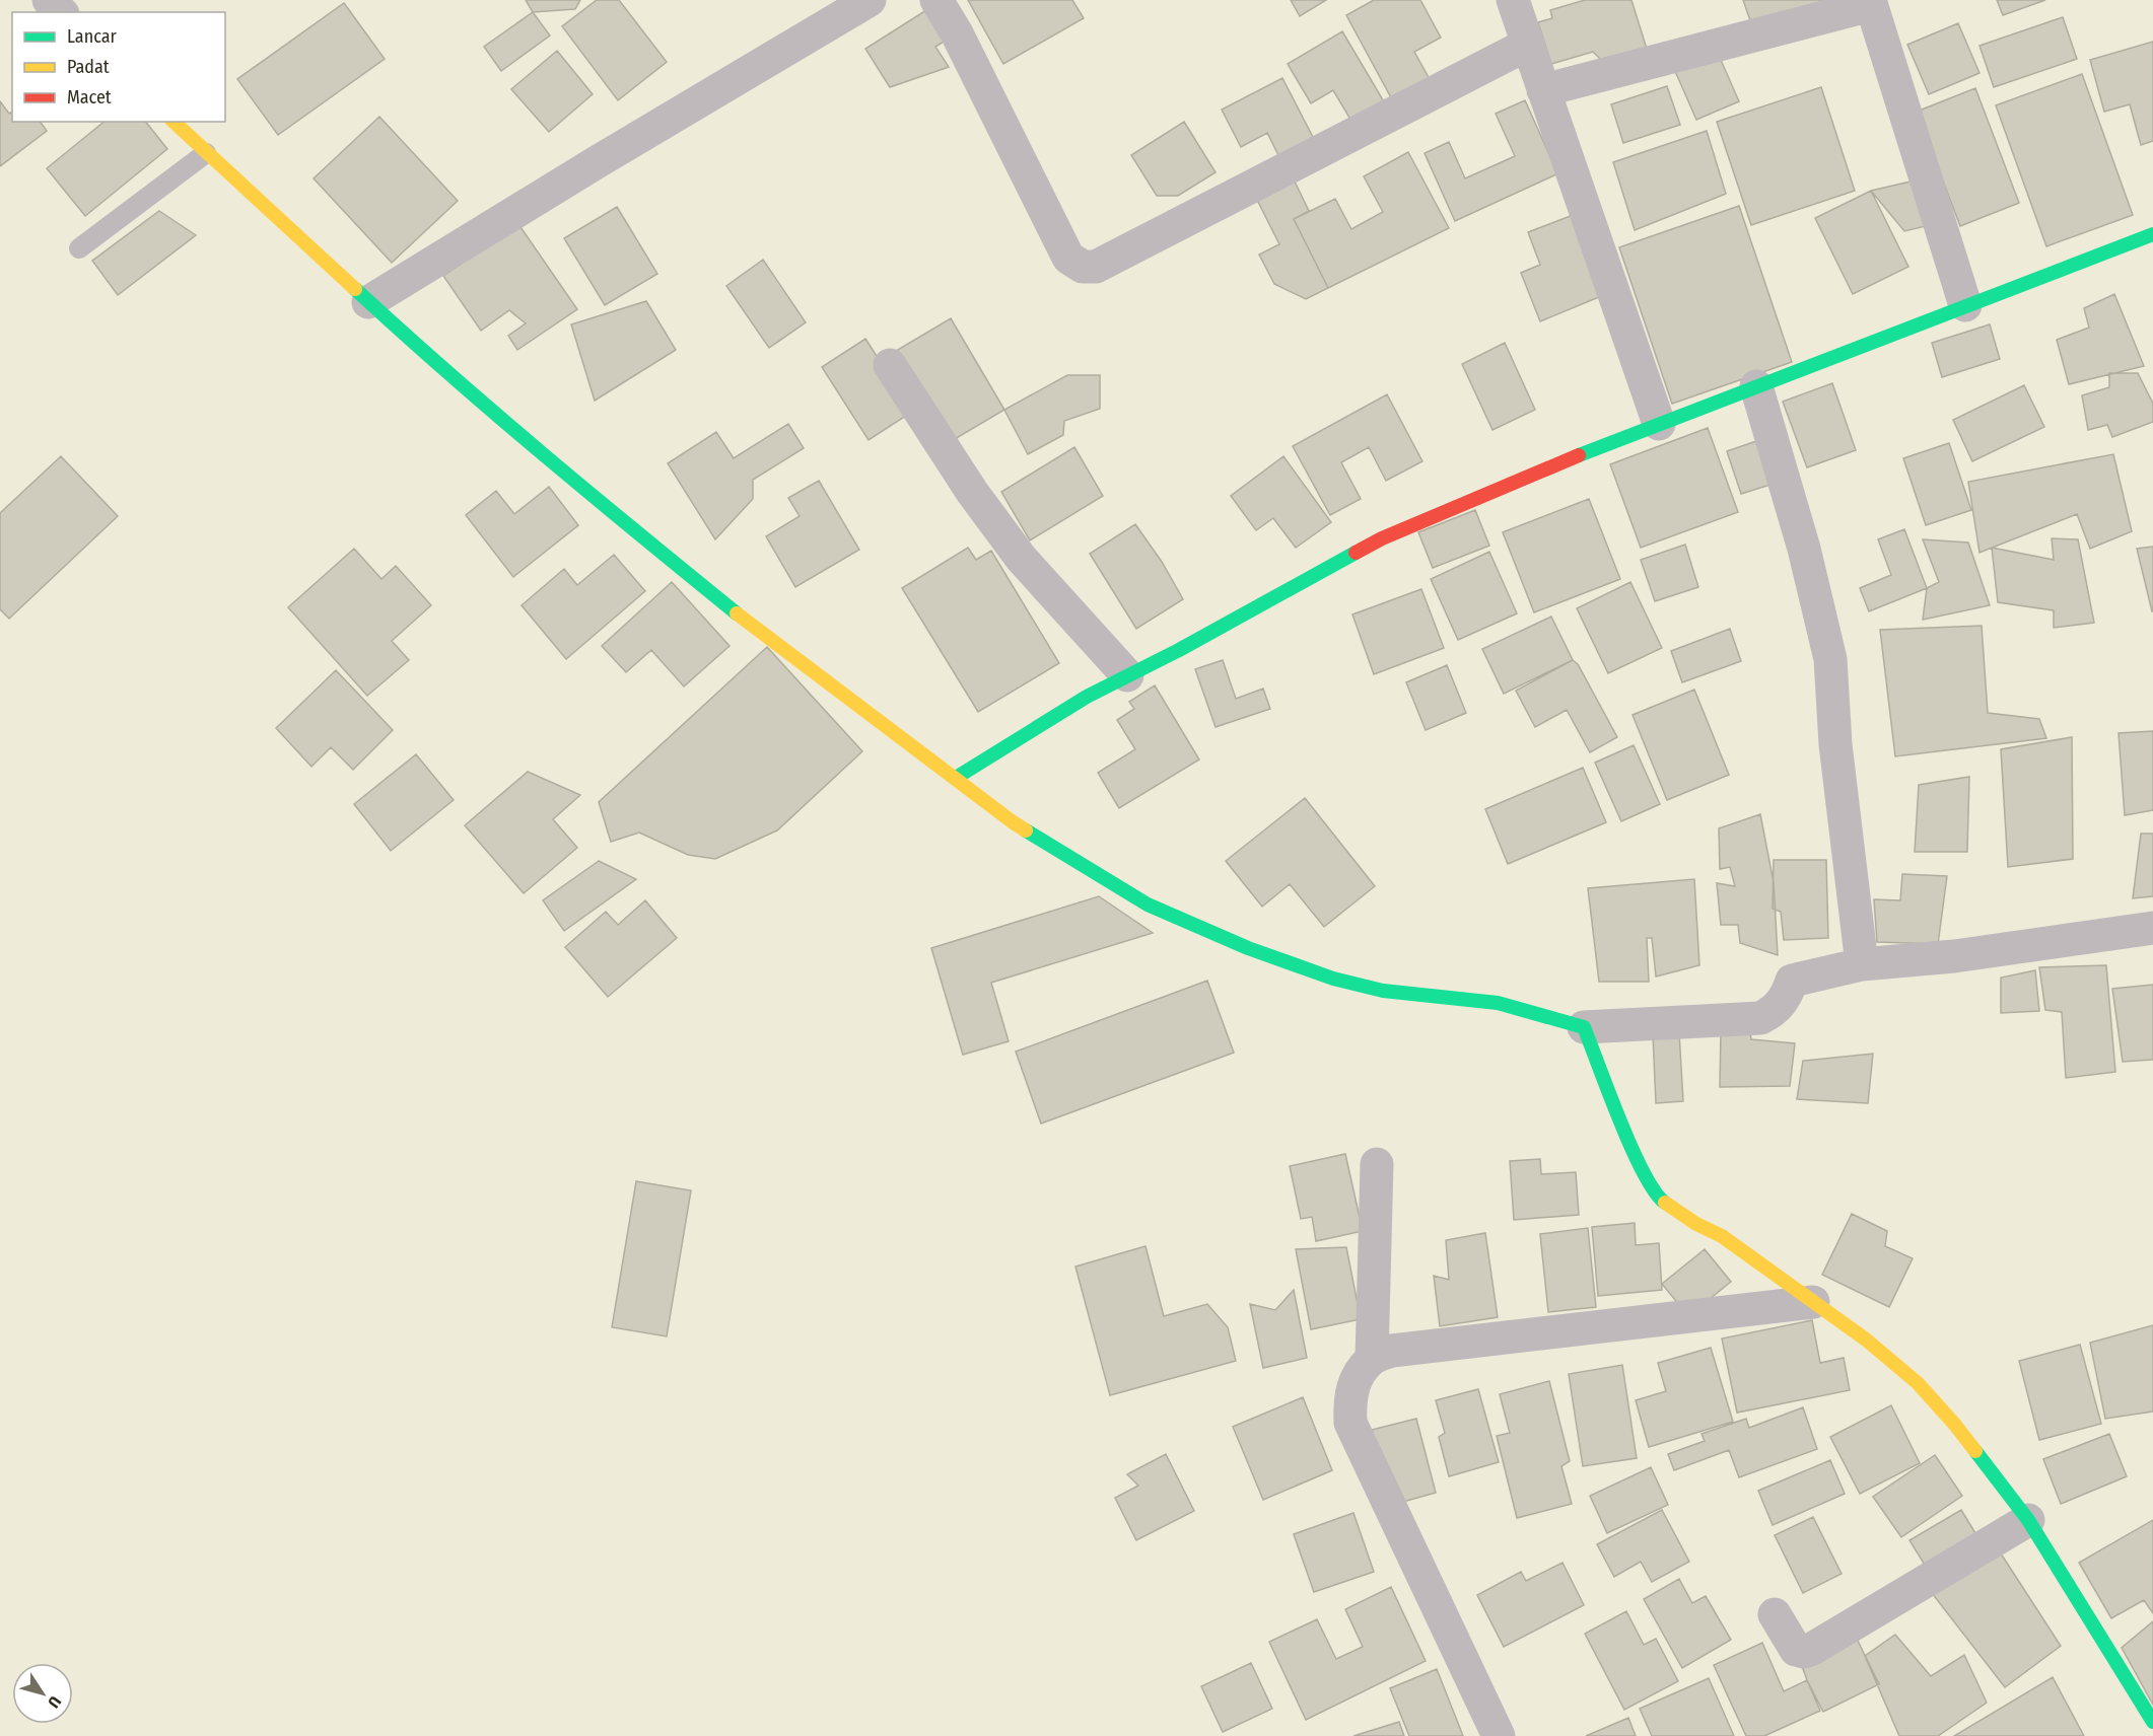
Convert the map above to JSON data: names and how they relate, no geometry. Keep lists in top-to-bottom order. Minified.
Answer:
{"legend":["Lancar","Padat","Macet"],"north":"bottom right"}
